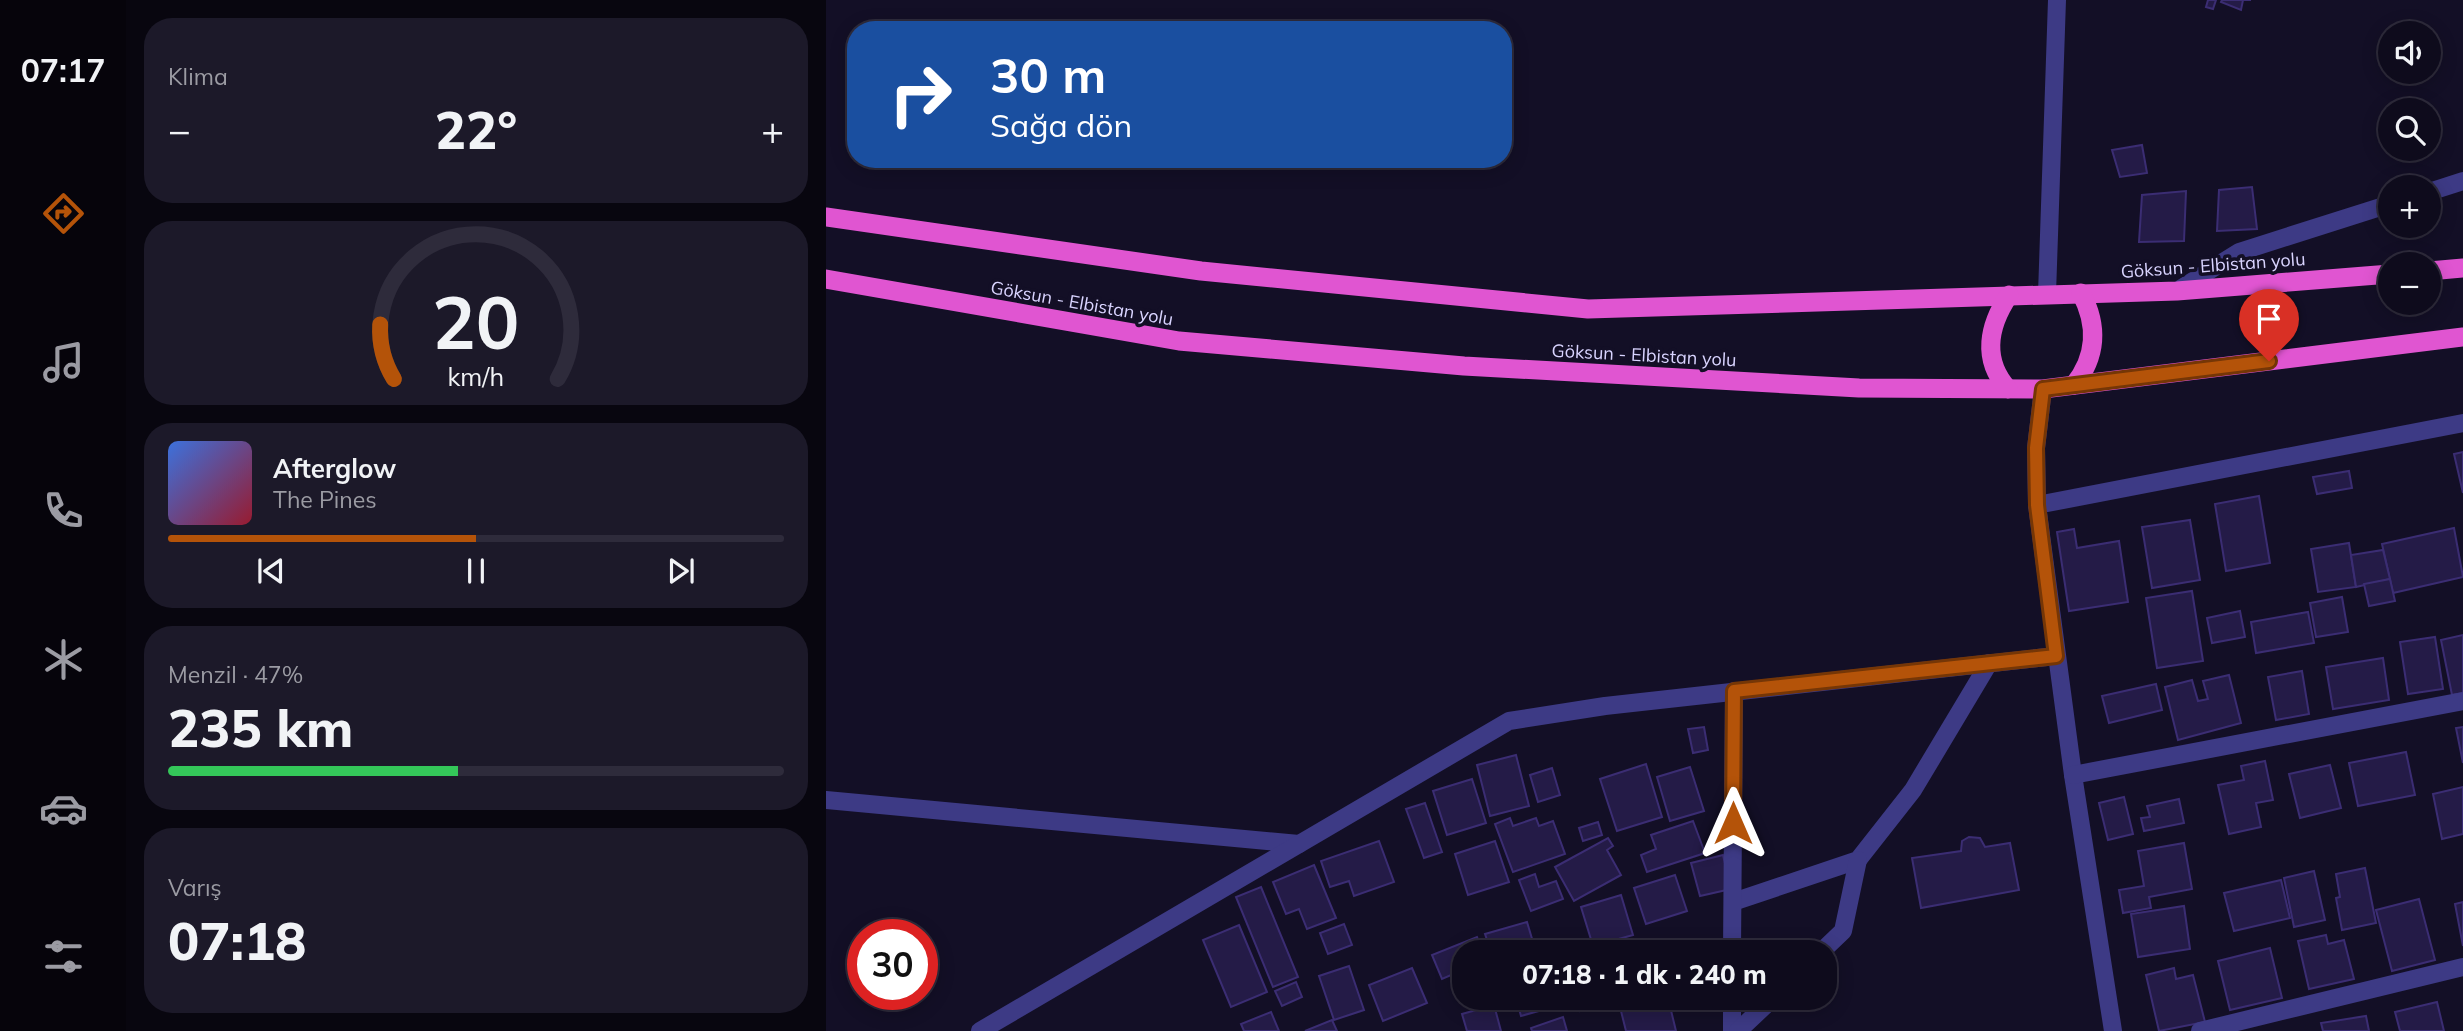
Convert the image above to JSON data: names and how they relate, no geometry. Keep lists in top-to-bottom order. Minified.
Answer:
{"streets":{"highway":["Göksun - Elbistan yolu"]},"page":{"tabs":"07:17","tile":["Klima",["Menzil · 47%","235 km"],["Varış","07:18"]],"map_buttons":["+","−"],"turn":["30 m","Sağa dön"],"heat":["−","22°","+"],"song":["Afterglow","The Pines"],"limit":"30","trip":"07:18 · 1 dk · 240 m","gauge":["20","km/h"]}}
